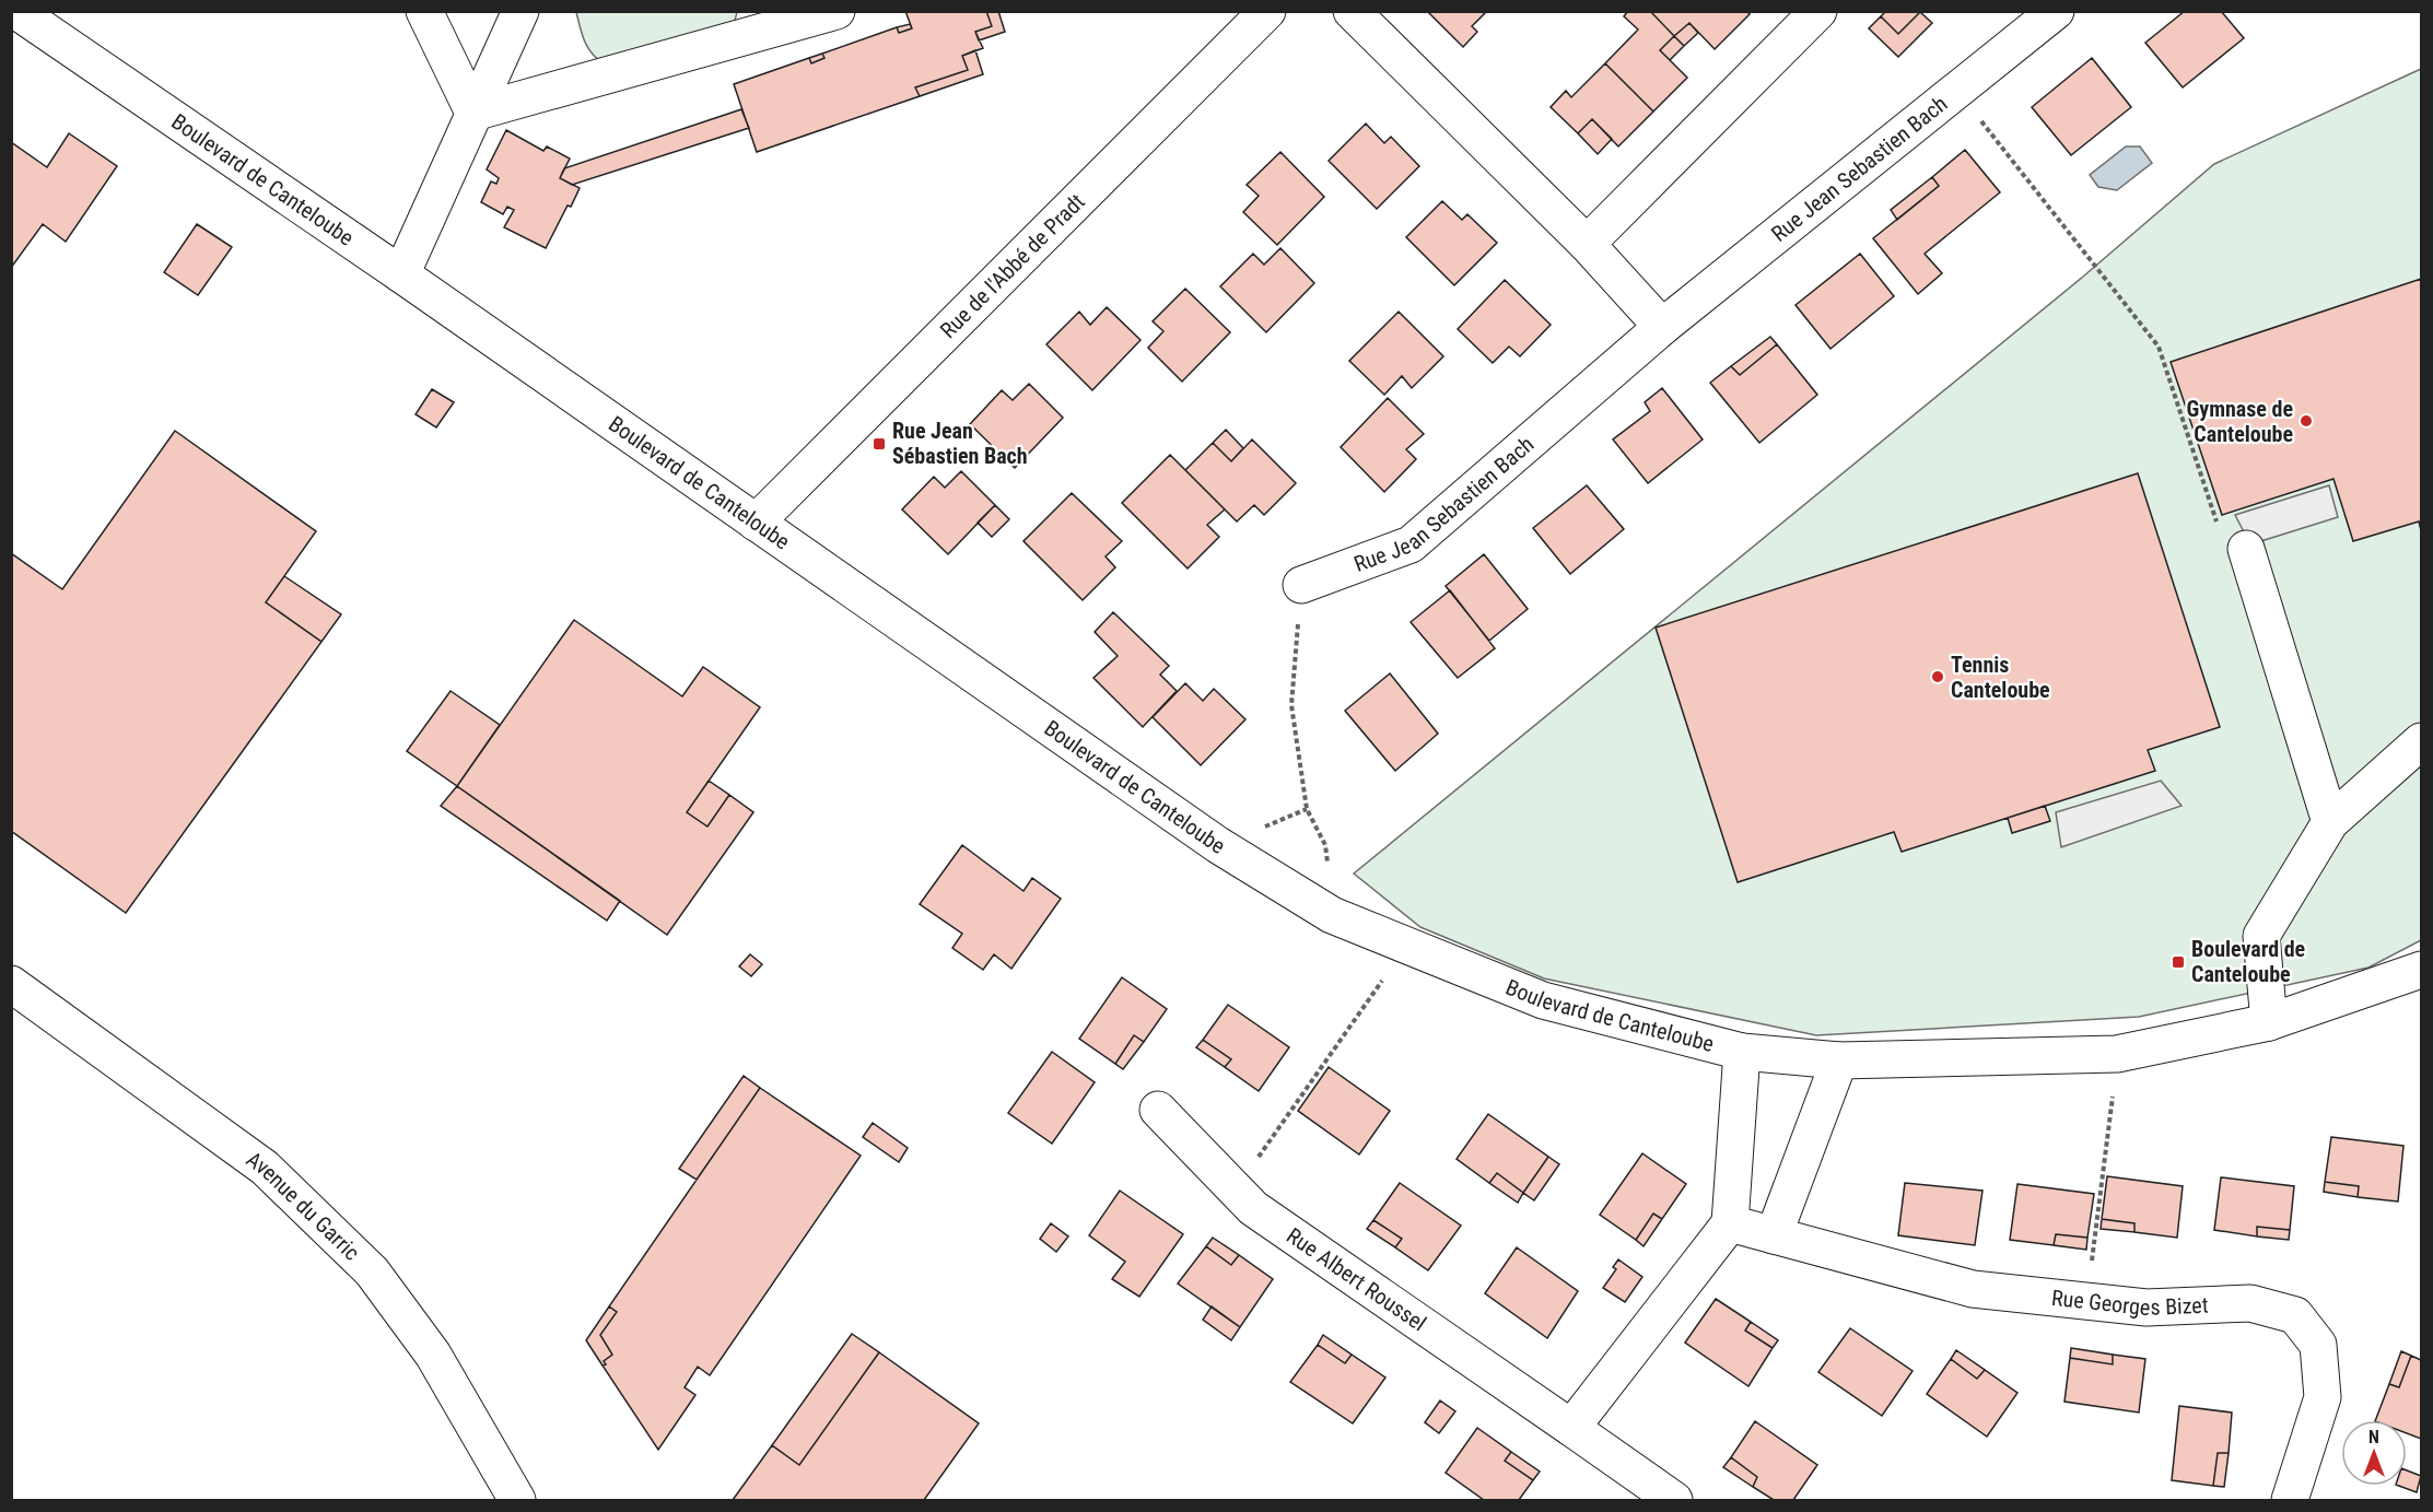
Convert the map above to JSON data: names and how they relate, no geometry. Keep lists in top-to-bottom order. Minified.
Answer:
{"streets":{"street":["Rue Jean Sebastien Bach","Boulevard de Canteloube","Rue de l'Abbé de Pradt","Avenue du Garric","Rue Albert Roussel","Rue Georges Bizet"]},"crossings":[["Boulevard de Canteloube","Rue de l'Abbé de Pradt"]],"places":{"other":["Gymnase de Canteloube","Tennis Canteloube"],"transit":["Rue Jean Sébastien Bach","Boulevard de Canteloube"]},"north":"top"}
